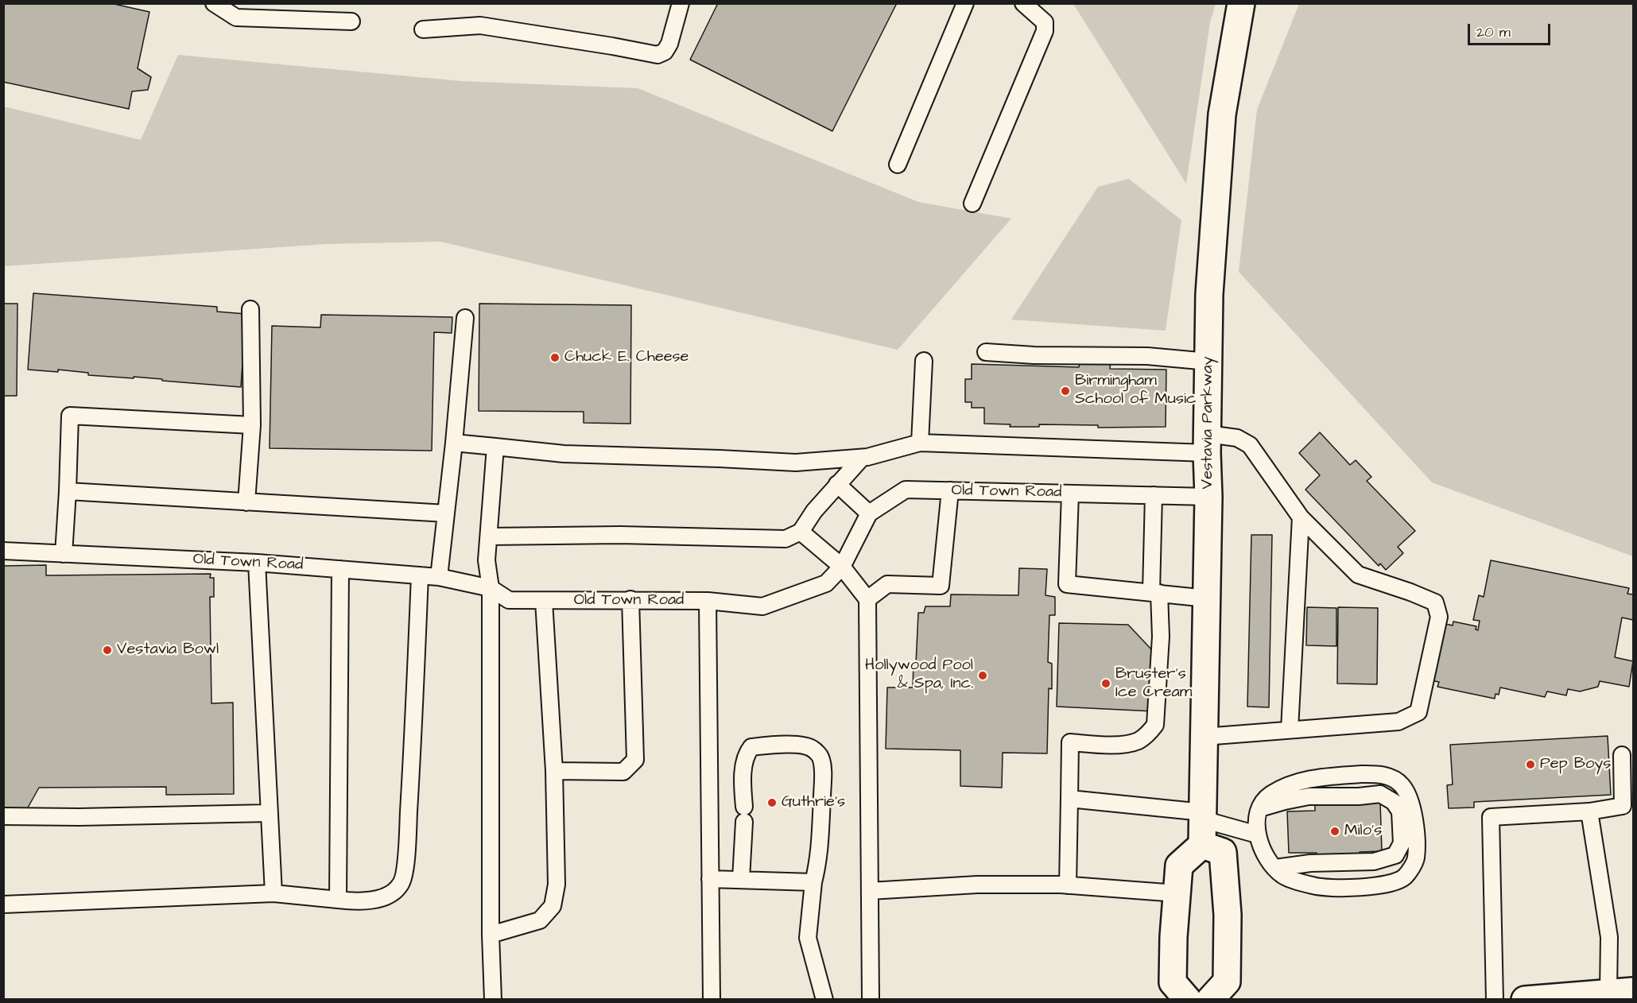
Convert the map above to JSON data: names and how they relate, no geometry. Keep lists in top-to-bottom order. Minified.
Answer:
{"streets":{"street":["Vestavia Parkway"],"lane":["Old Town Road"]},"crossings":[["Vestavia Parkway","Old Town Road"]],"places":["Chuck E. Cheese","Birmingham School of Music","Vestavia Bowl","Hollywood Pool & Spa, Inc.","Bruster's Ice Cream","Pep Boys","Guthrie's","Milo's"],"scale_bar":"20 m"}
